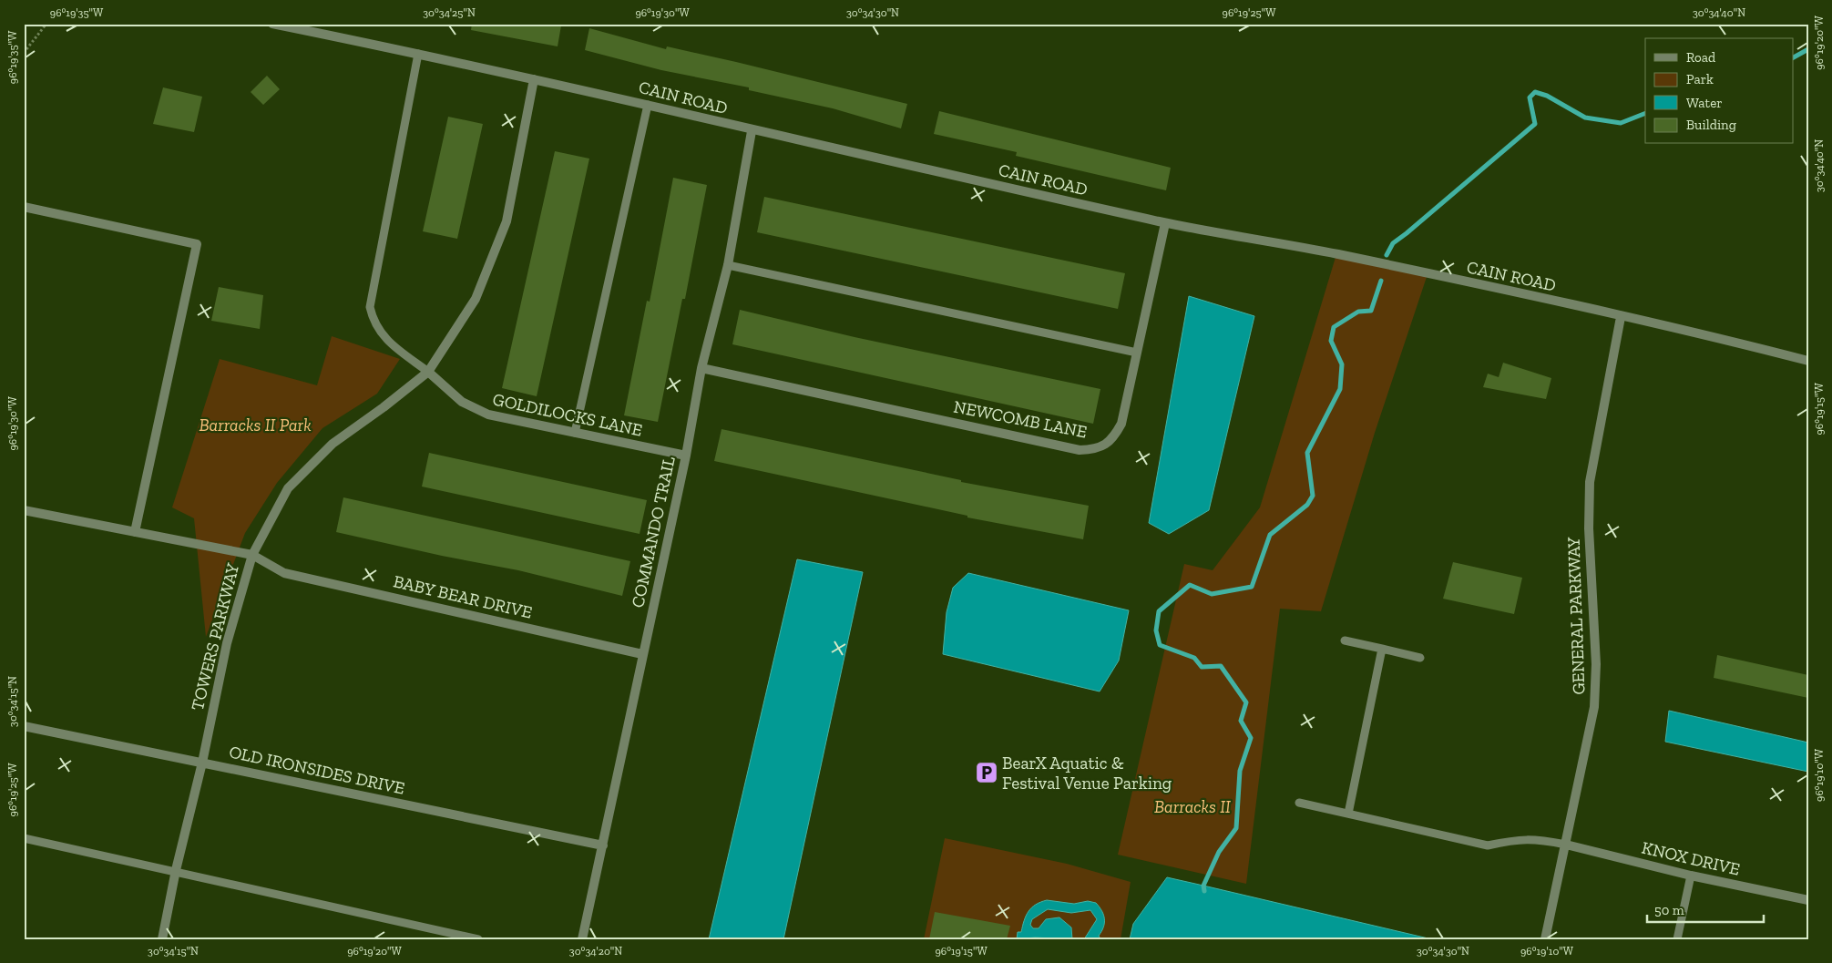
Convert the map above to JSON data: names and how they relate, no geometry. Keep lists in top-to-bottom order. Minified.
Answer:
{"streets":{"street":["CAIN ROAD","GOLDILOCKS LANE","NEWCOMB LANE","COMMANDO TRAIL","BABY BEAR DRIVE","GENERAL PARKWAY","TOWERS PARKWAY","OLD IRONSIDES DRIVE","KNOX DRIVE"]},"crossings":[["CAIN ROAD","NEWCOMB LANE"],["CAIN ROAD","COMMANDO TRAIL"],["CAIN ROAD","GENERAL PARKWAY"],["CAIN ROAD","TOWERS PARKWAY"],["GOLDILOCKS LANE","COMMANDO TRAIL"],["GOLDILOCKS LANE","TOWERS PARKWAY"],["NEWCOMB LANE","COMMANDO TRAIL"],["COMMANDO TRAIL","BABY BEAR DRIVE"],["COMMANDO TRAIL","OLD IRONSIDES DRIVE"],["BABY BEAR DRIVE","TOWERS PARKWAY"],["GENERAL PARKWAY","KNOX DRIVE"],["TOWERS PARKWAY","OLD IRONSIDES DRIVE"]],"parks":["Barracks II Park","Barracks II"],"places":{"parking":["BearX Aquatic & Festival Venue Parking"]},"legend":["Road","Park","Water","Building"],"scale_bar":"50 m","coordinates":["96°19'35\"W","30°34'25\"N","96°19'30\"W","30°34'30\"N","96°19'25\"W","30°34'40\"N","96°19'20\"W","96°19'15\"W","30°34'15\"N","96°19'10\"W","30°34'20\"N"]}
